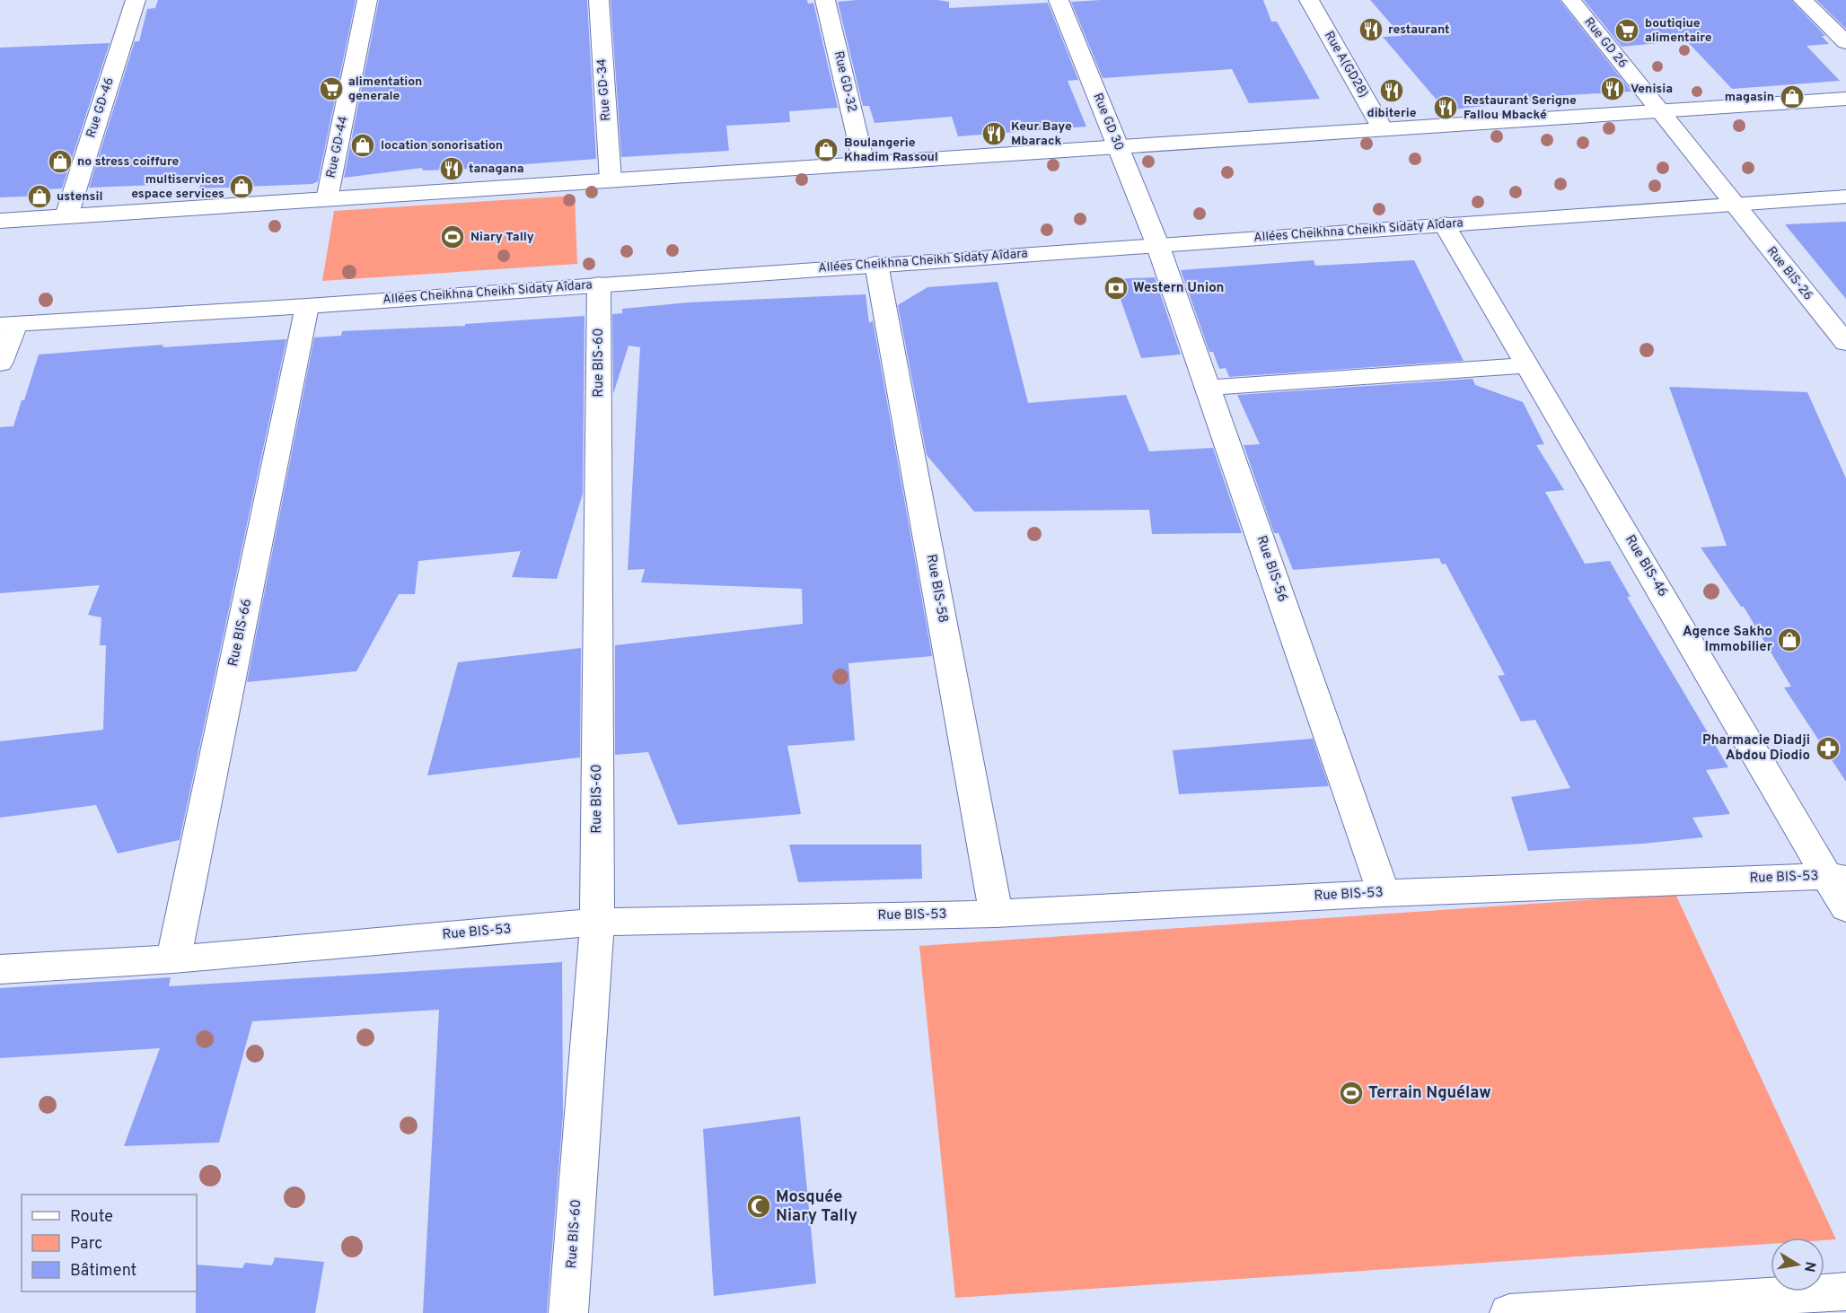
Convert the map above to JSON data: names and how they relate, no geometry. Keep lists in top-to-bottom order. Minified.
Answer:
{"streets":{"street":["Rue GD 26","Rue A(GD28)","Rue GD-32","Rue GD-34","Rue GD-46","Rue GD 30","Rue GD-44","Allées Cheikhna Cheikh Sidaty Aîdara","Rue BIS-26","Rue BIS-60","Rue BIS-46","Rue BIS-56","Rue BIS-58","Rue BIS-66","Rue BIS-53"]},"crossings":[["Rue GD 26","Allées Cheikhna Cheikh Sidaty Aîdara"],["Rue GD 26","Rue BIS-26"],["Rue GD 30","Allées Cheikhna Cheikh Sidaty Aîdara"],["Rue GD 30","Rue BIS-56"],["Allées Cheikhna Cheikh Sidaty Aîdara","Rue BIS-26"],["Allées Cheikhna Cheikh Sidaty Aîdara","Rue BIS-60"],["Allées Cheikhna Cheikh Sidaty Aîdara","Rue BIS-46"],["Allées Cheikhna Cheikh Sidaty Aîdara","Rue BIS-56"],["Allées Cheikhna Cheikh Sidaty Aîdara","Rue BIS-58"],["Allées Cheikhna Cheikh Sidaty Aîdara","Rue BIS-66"],["Rue BIS-60","Rue BIS-53"],["Rue BIS-46","Rue BIS-53"],["Rue BIS-56","Rue BIS-53"],["Rue BIS-58","Rue BIS-53"],["Rue BIS-66","Rue BIS-53"]],"places":{"restaurant":["restaurant","Venisia","dibiterie","Restaurant Serigne Fallou Mbacké","Keur Baye Mbarack","tanagana"],"supermarket":["boutiqiue alimentaire","alimentation generale"],"shop":["magasin","location sonorisation","Boulangerie Khadim Rassoul","no stress coiffure","multiservices espace services","ustensil","Agence Sakho Immobilier"],"sports":["Niary Tally","Terrain Nguélaw"],"bank":["Western Union"],"pharmacy":["Pharmacie Diadji Abdou Diodio"],"mosque":["Mosquée Niary Tally"]},"legend":["Route","Parc","Bâtiment"],"north":"right"}
